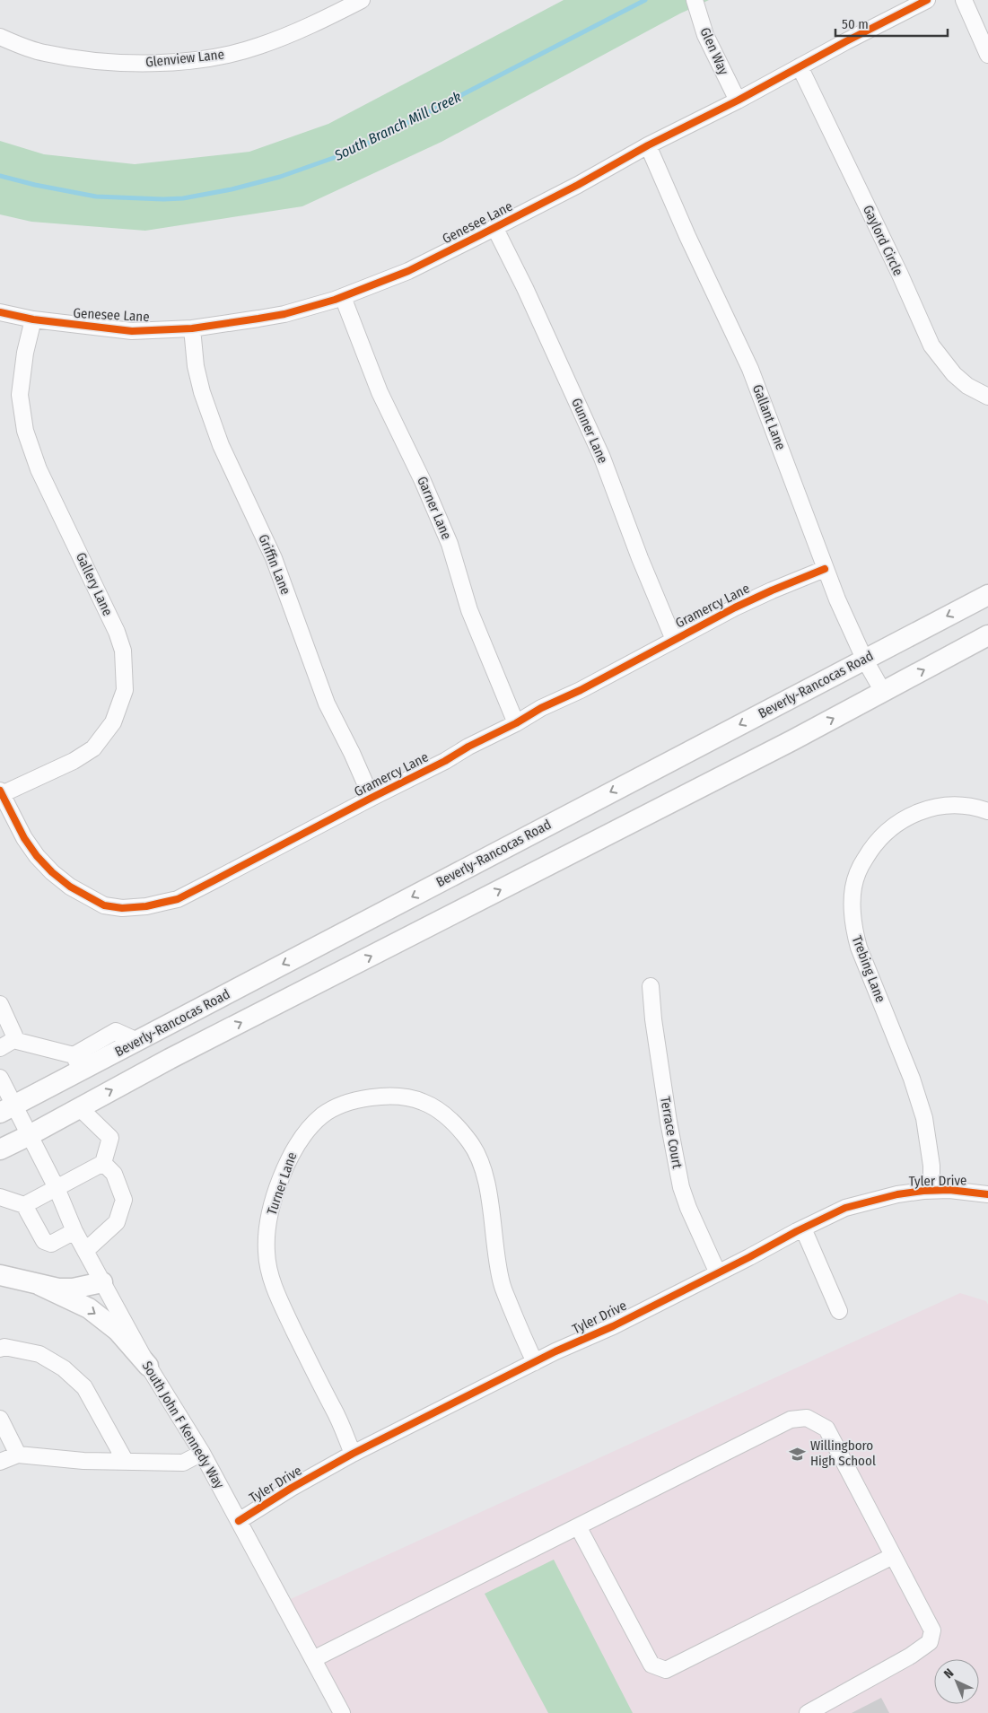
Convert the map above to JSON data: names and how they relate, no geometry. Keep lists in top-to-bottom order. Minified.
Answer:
{"streets":{"main road":["Beverly-Rancocas Road"],"street":["Glen Way","Glenview Lane","Genesee Lane","Gaylord Circle","Gallant Lane","Gunner Lane","Garner Lane","Griffin Lane","Gallery Lane","Gramercy Lane","Trebing Lane","Terrace Court","Tyler Drive","Turner Lane","South John F Kennedy Way"]},"crossings":[["Glen Way","Genesee Lane"],["Genesee Lane","Gaylord Circle"],["Genesee Lane","Gallant Lane"],["Genesee Lane","Gunner Lane"],["Genesee Lane","Garner Lane"],["Genesee Lane","Griffin Lane"],["Genesee Lane","Gallery Lane"],["Gallant Lane","Gramercy Lane"],["Gallant Lane","Beverly-Rancocas Road"],["Gunner Lane","Gramercy Lane"],["Garner Lane","Gramercy Lane"],["Griffin Lane","Gramercy Lane"],["Gallery Lane","Gramercy Lane"],["Beverly-Rancocas Road","South John F Kennedy Way"],["Trebing Lane","Tyler Drive"],["Terrace Court","Tyler Drive"],["Tyler Drive","Turner Lane"],["Tyler Drive","South John F Kennedy Way"]],"water":["South Branch Mill Creek"],"places":{"school or university":["Willingboro High School"]},"scale_bar":"50 m","north":"top left"}
